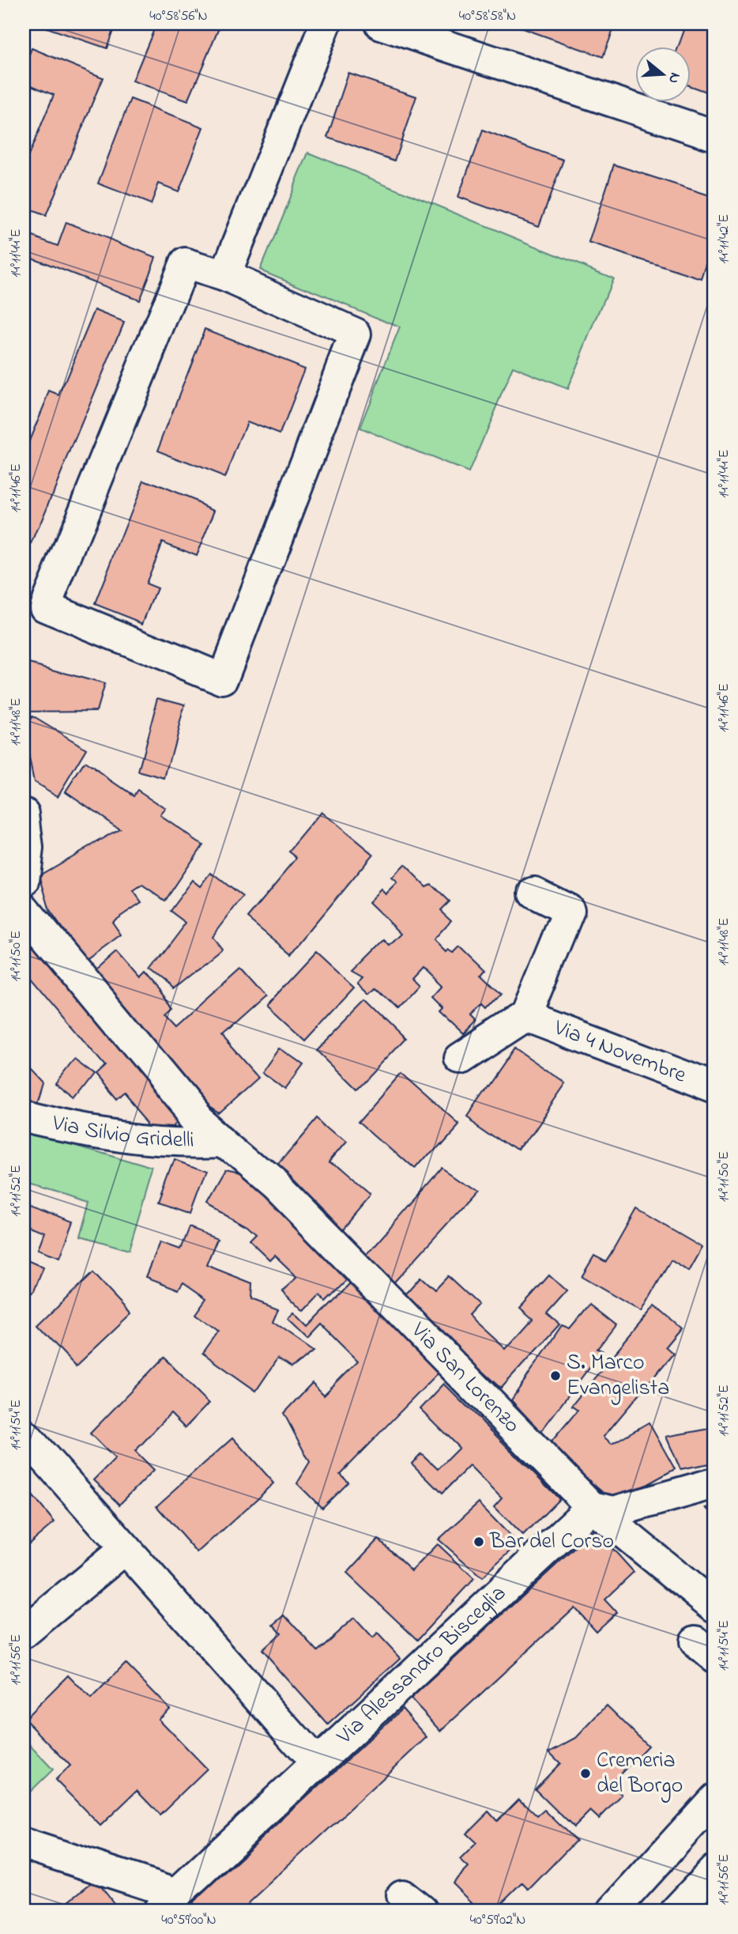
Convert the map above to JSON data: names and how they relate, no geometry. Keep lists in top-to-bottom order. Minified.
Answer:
{"streets":{"street":["Via 4 Novembre","Via Silvio Gridelli","Via San Lorenzo","Via Alessandro Bisceglia"]},"crossings":[["Via Silvio Gridelli","Via San Lorenzo"],["Via San Lorenzo","Via Alessandro Bisceglia"]],"places":["S. Marco Evangelista","Bar del Corso","Cremeria del Borgo"],"north":"right","coordinates":["40°58'56\"N","40°58'58\"N","14°11'42\"E","14°11'44\"E","14°11'46\"E","14°11'48\"E","14°11'50\"E","14°11'52\"E","14°11'54\"E","14°11'56\"E","40°59'00\"N","40°59'02\"N"]}
